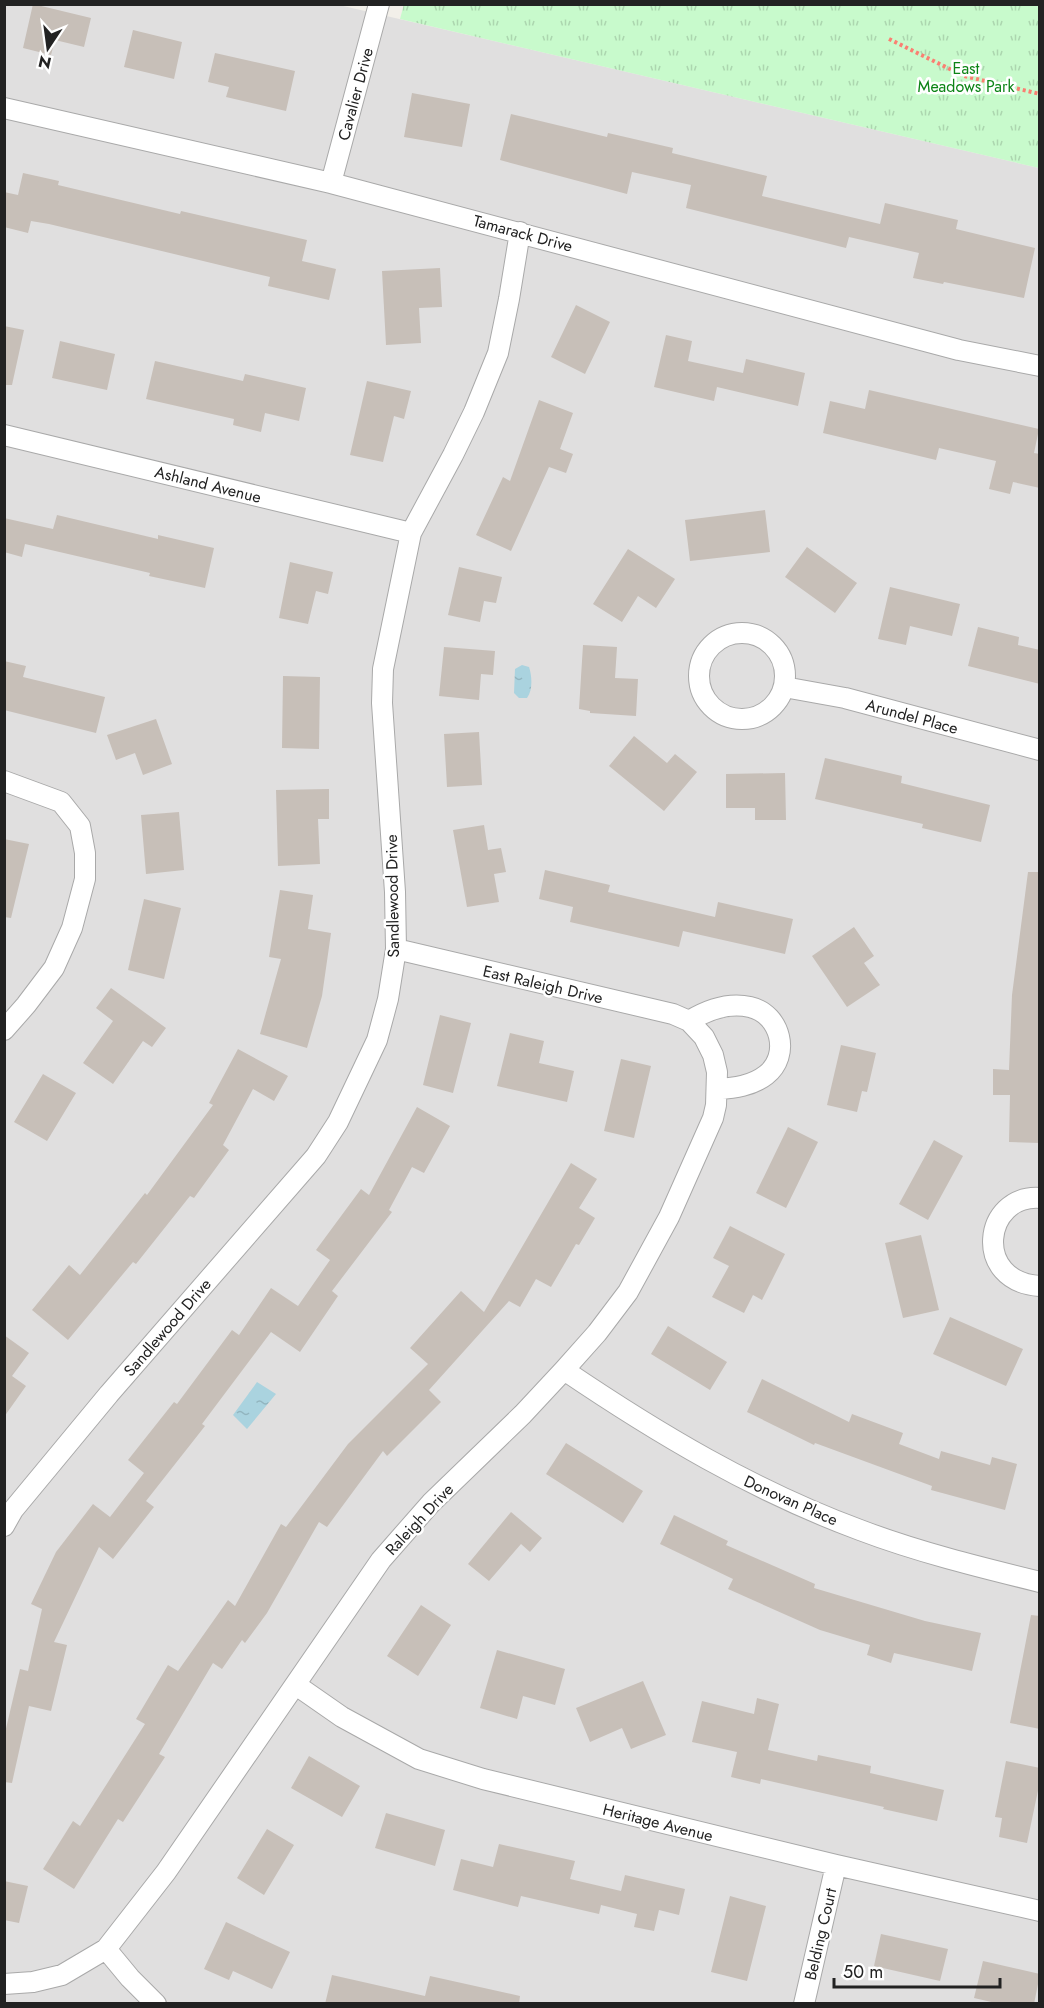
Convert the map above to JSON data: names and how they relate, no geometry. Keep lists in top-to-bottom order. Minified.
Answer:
{"streets":{"street":["Cavalier Drive","Tamarack Drive","Ashland Avenue","Arundel Place","Sandlewood Drive","East Raleigh Drive","Donovan Place","Raleigh Drive","Heritage Avenue","Belding Court"]},"crossings":[["Cavalier Drive","Tamarack Drive"],["Tamarack Drive","Sandlewood Drive"],["Ashland Avenue","Sandlewood Drive"],["Sandlewood Drive","East Raleigh Drive"],["East Raleigh Drive","Raleigh Drive"],["Donovan Place","Raleigh Drive"],["Raleigh Drive","Heritage Avenue"],["Heritage Avenue","Belding Court"]],"parks":["East Meadows Park"],"scale_bar":"50 m","north":"bottom"}
